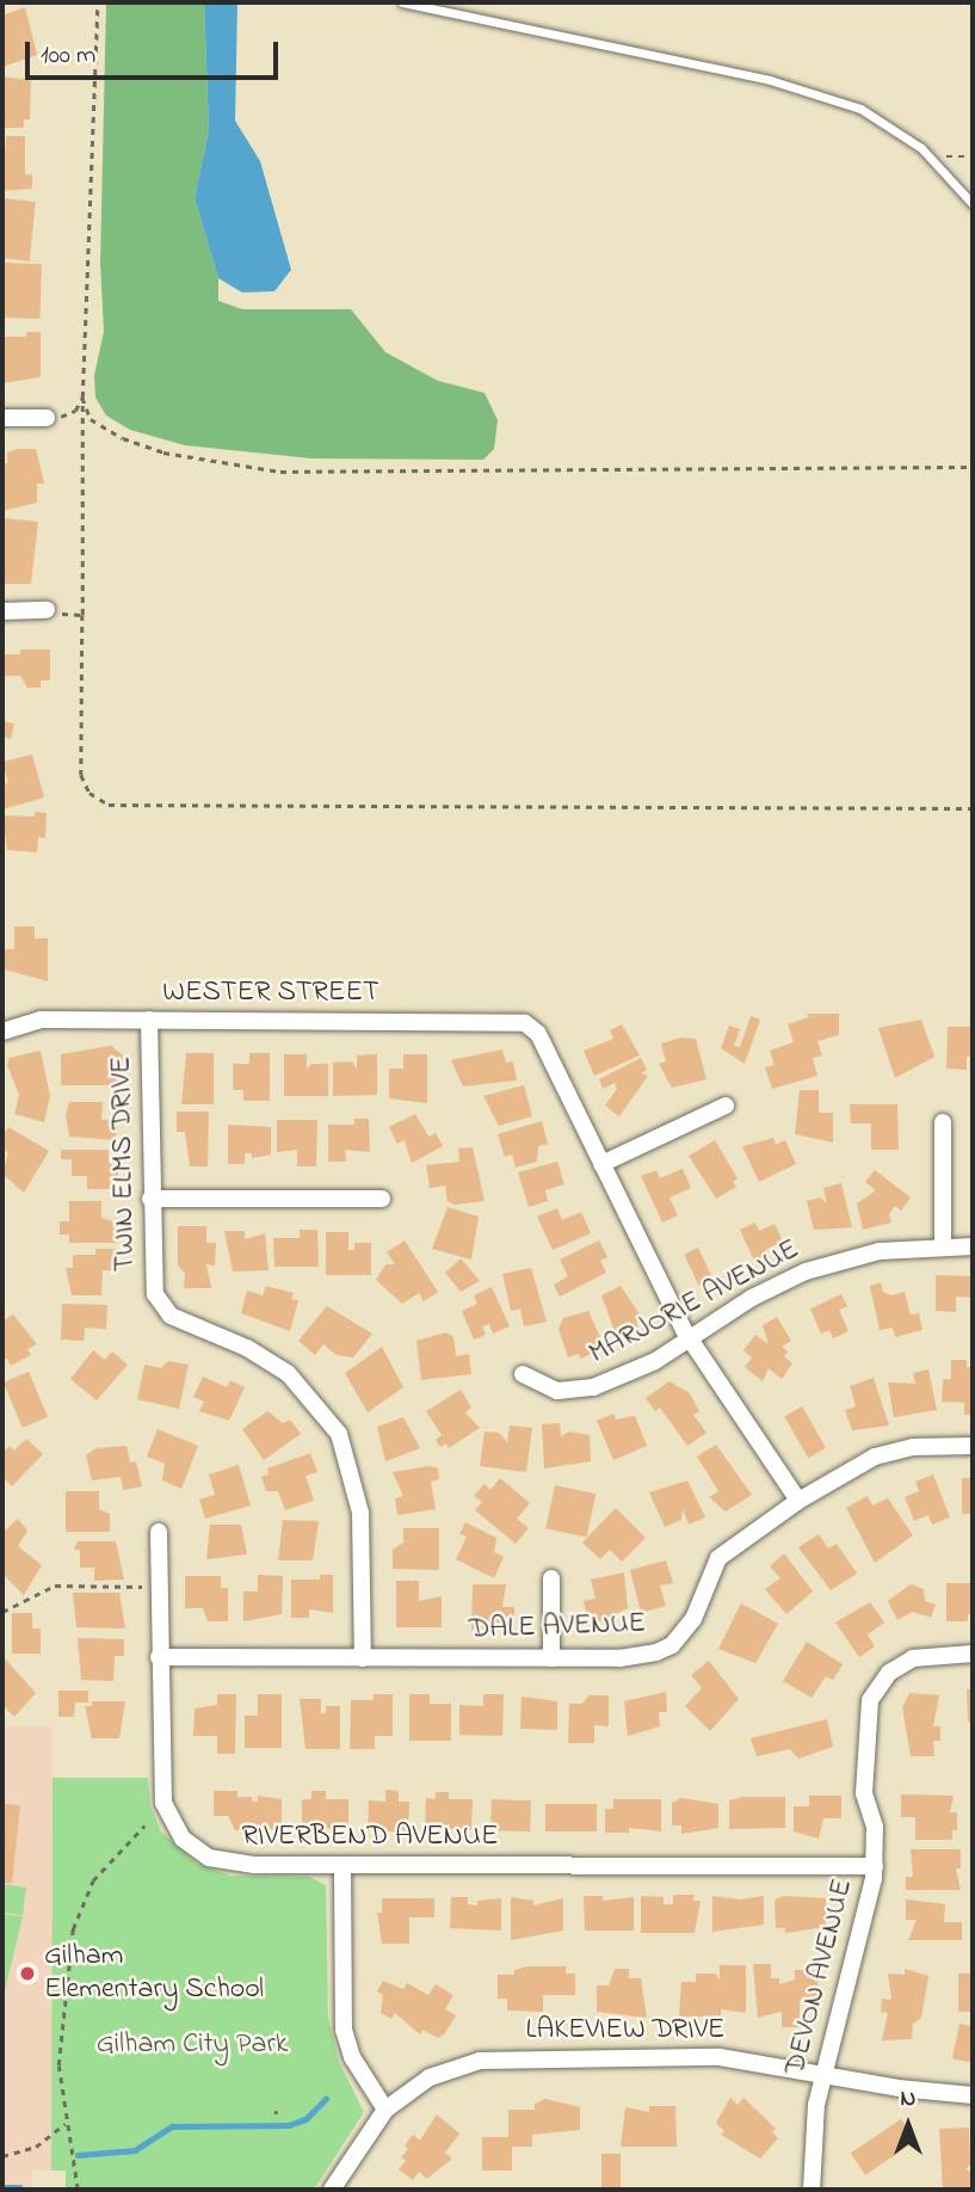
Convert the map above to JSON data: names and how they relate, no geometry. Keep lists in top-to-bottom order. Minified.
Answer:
{"streets":{"street":["WESTER STREET","TWIN ELMS DRIVE","MARJORIE AVENUE","DALE AVENUE","RIVERBEND AVENUE","DEVON AVENUE","LAKEVIEW DRIVE"]},"crossings":[["WESTER STREET","TWIN ELMS DRIVE"],["TWIN ELMS DRIVE","DALE AVENUE"],["DALE AVENUE","RIVERBEND AVENUE"],["RIVERBEND AVENUE","DEVON AVENUE"],["DEVON AVENUE","LAKEVIEW DRIVE"]],"parks":["Gilham City Park"],"places":["Gilham Elementary School"],"scale_bar":"100 m","north":"top"}
